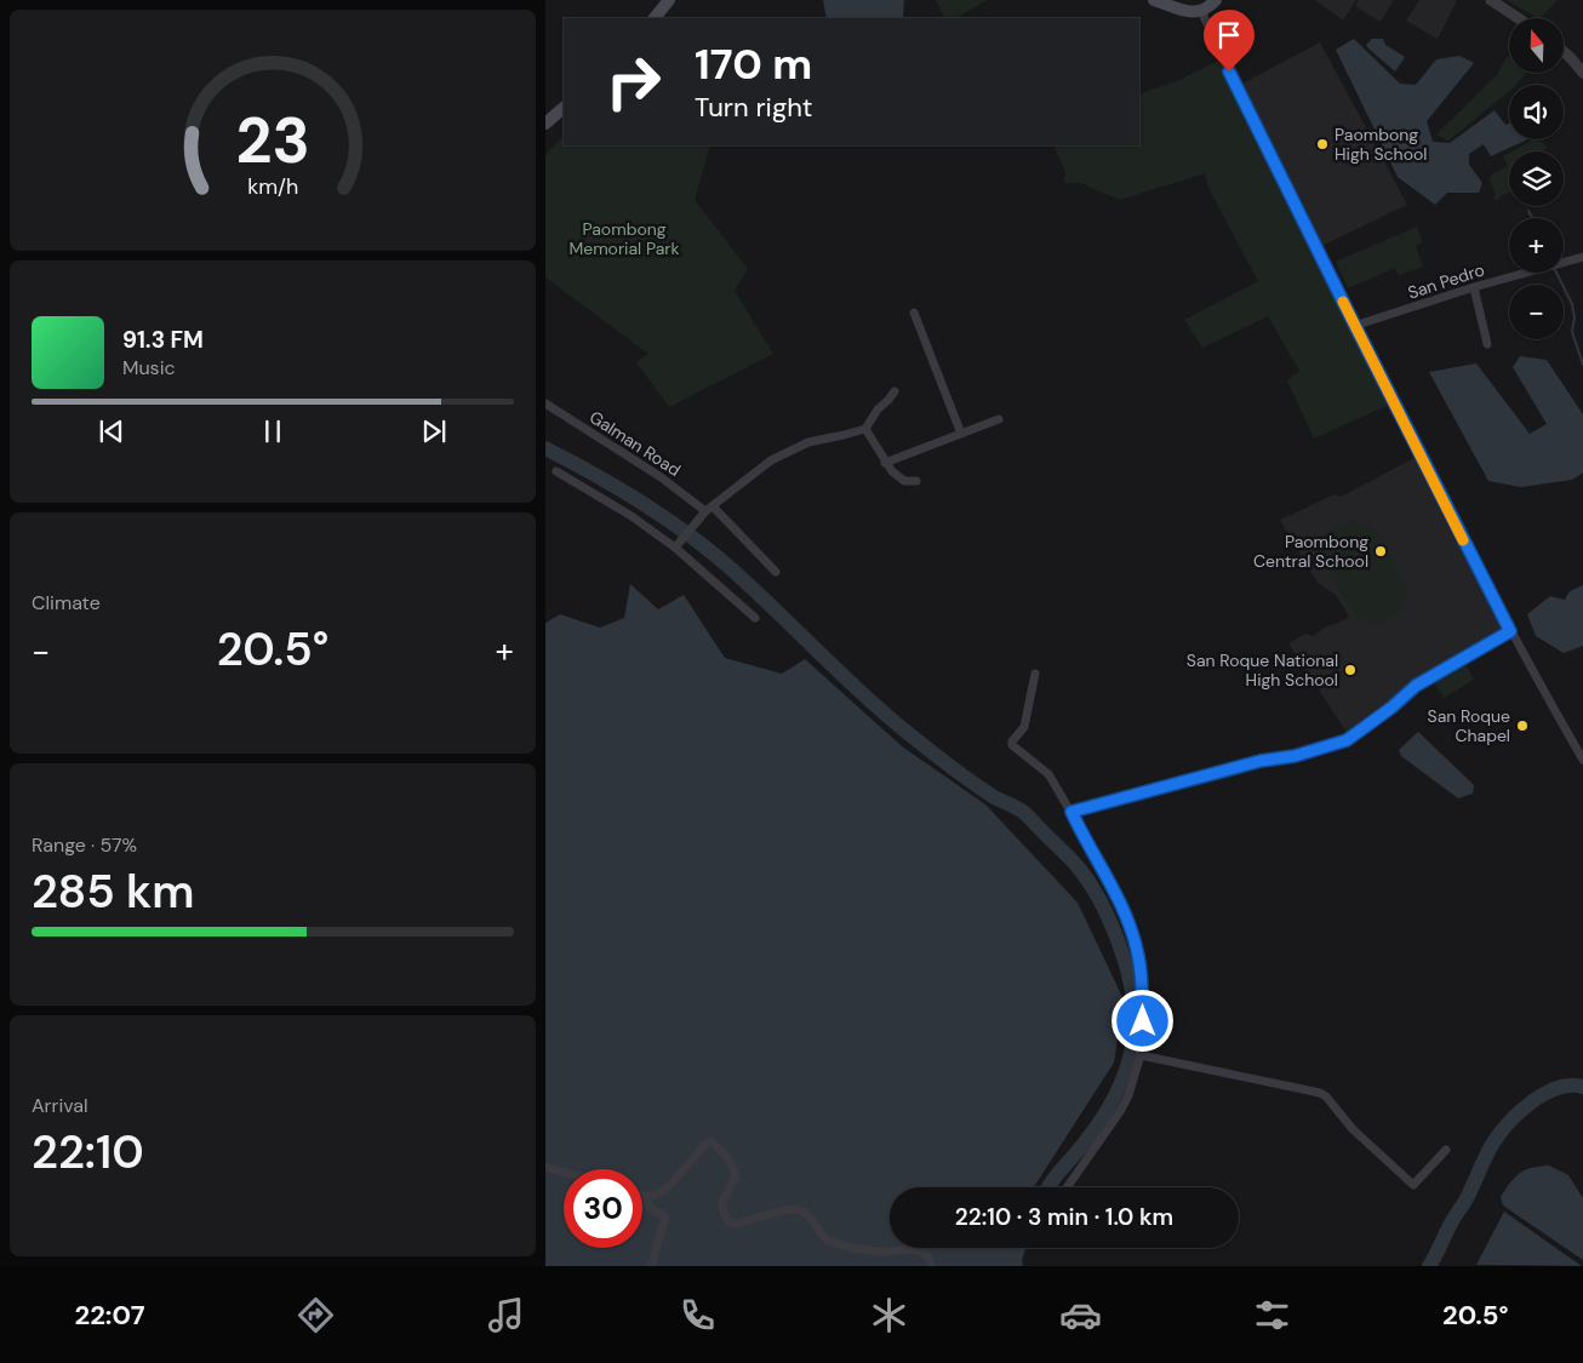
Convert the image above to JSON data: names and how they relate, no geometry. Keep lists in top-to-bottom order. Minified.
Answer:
{"streets":{"street":["San Pedro","Galman Road"]},"parks":["Paombong Memorial Park"],"places":["Paombong High School","Paombong Central School","San Roque National High School","San Roque Chapel"],"north":"top","page":{"map_buttons":["+","−"],"turn":["170 m","Turn right"],"song":["91.3 FM","Music"],"tile":["Climate",["Range · 57%","285 km"],["Arrival","22:10"]],"heat":["−","20.5°","+"],"limit":"30","trip":"22:10 · 3 min · 1.0 km","tabs":["22:07","20.5°"],"gauge":["23","km/h"]}}
